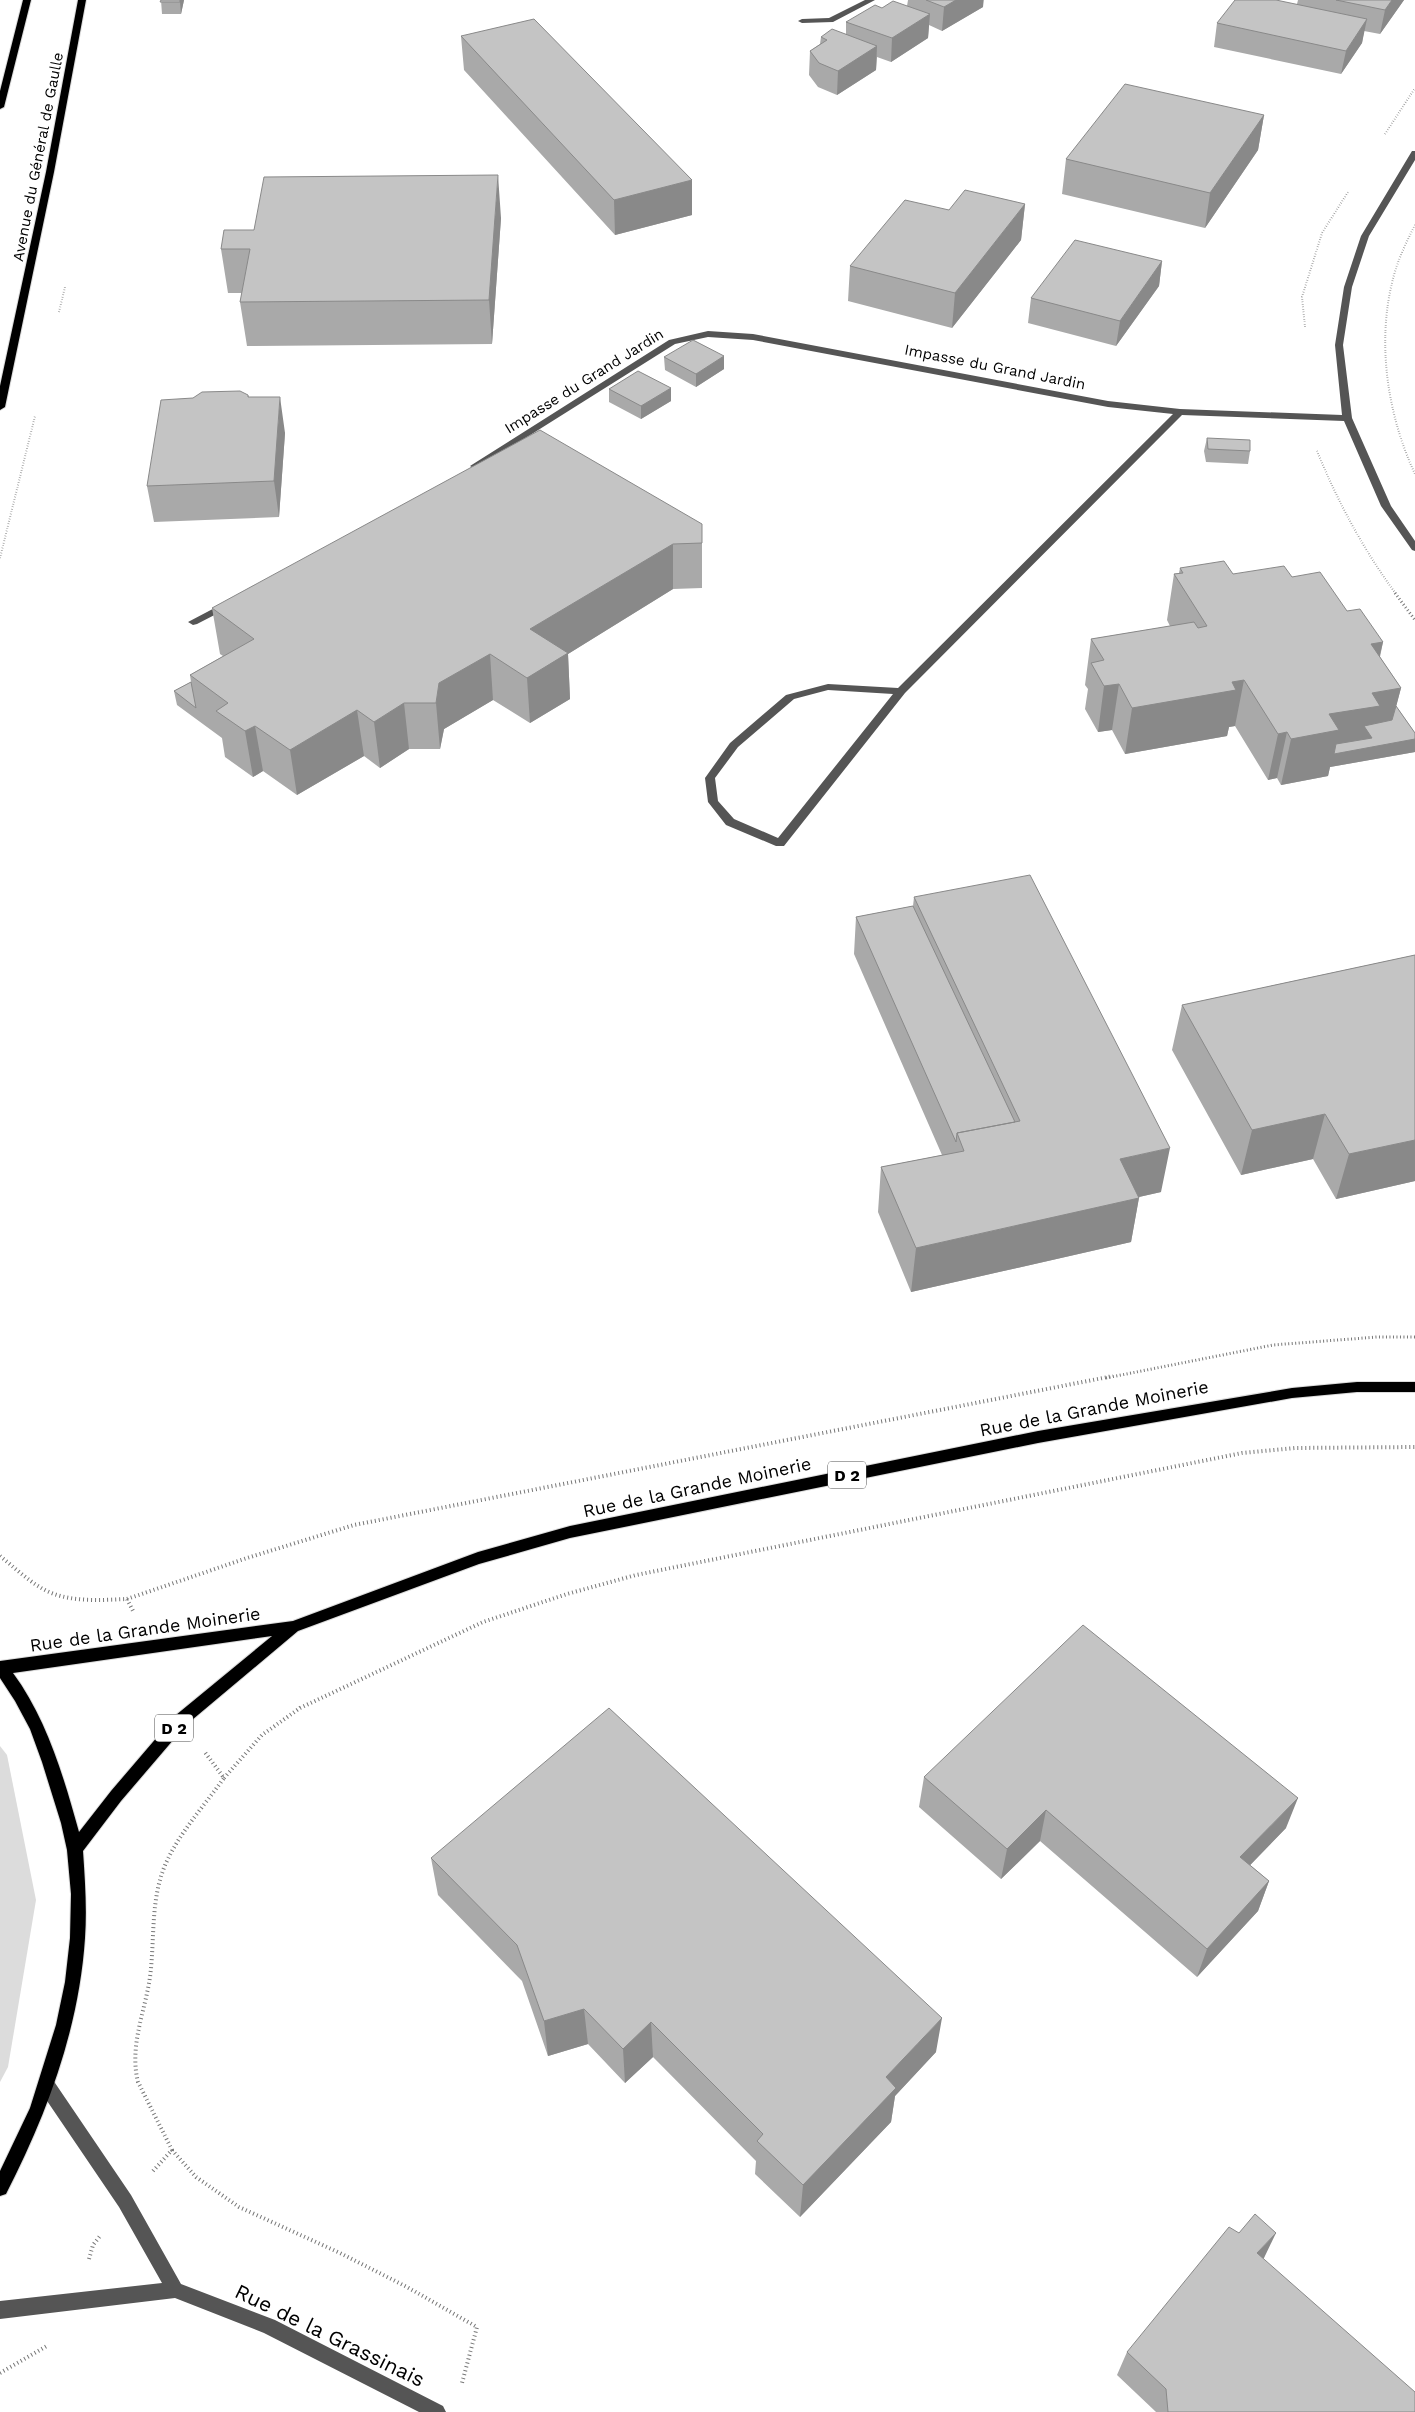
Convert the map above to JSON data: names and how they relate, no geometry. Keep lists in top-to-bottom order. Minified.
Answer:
{"streets":{"main road":["Avenue du Général de Gaulle","Rue de la Grande Moinerie","D 2"],"street":["Impasse du Grand Jardin","Rue de la Grassinais"]}}
